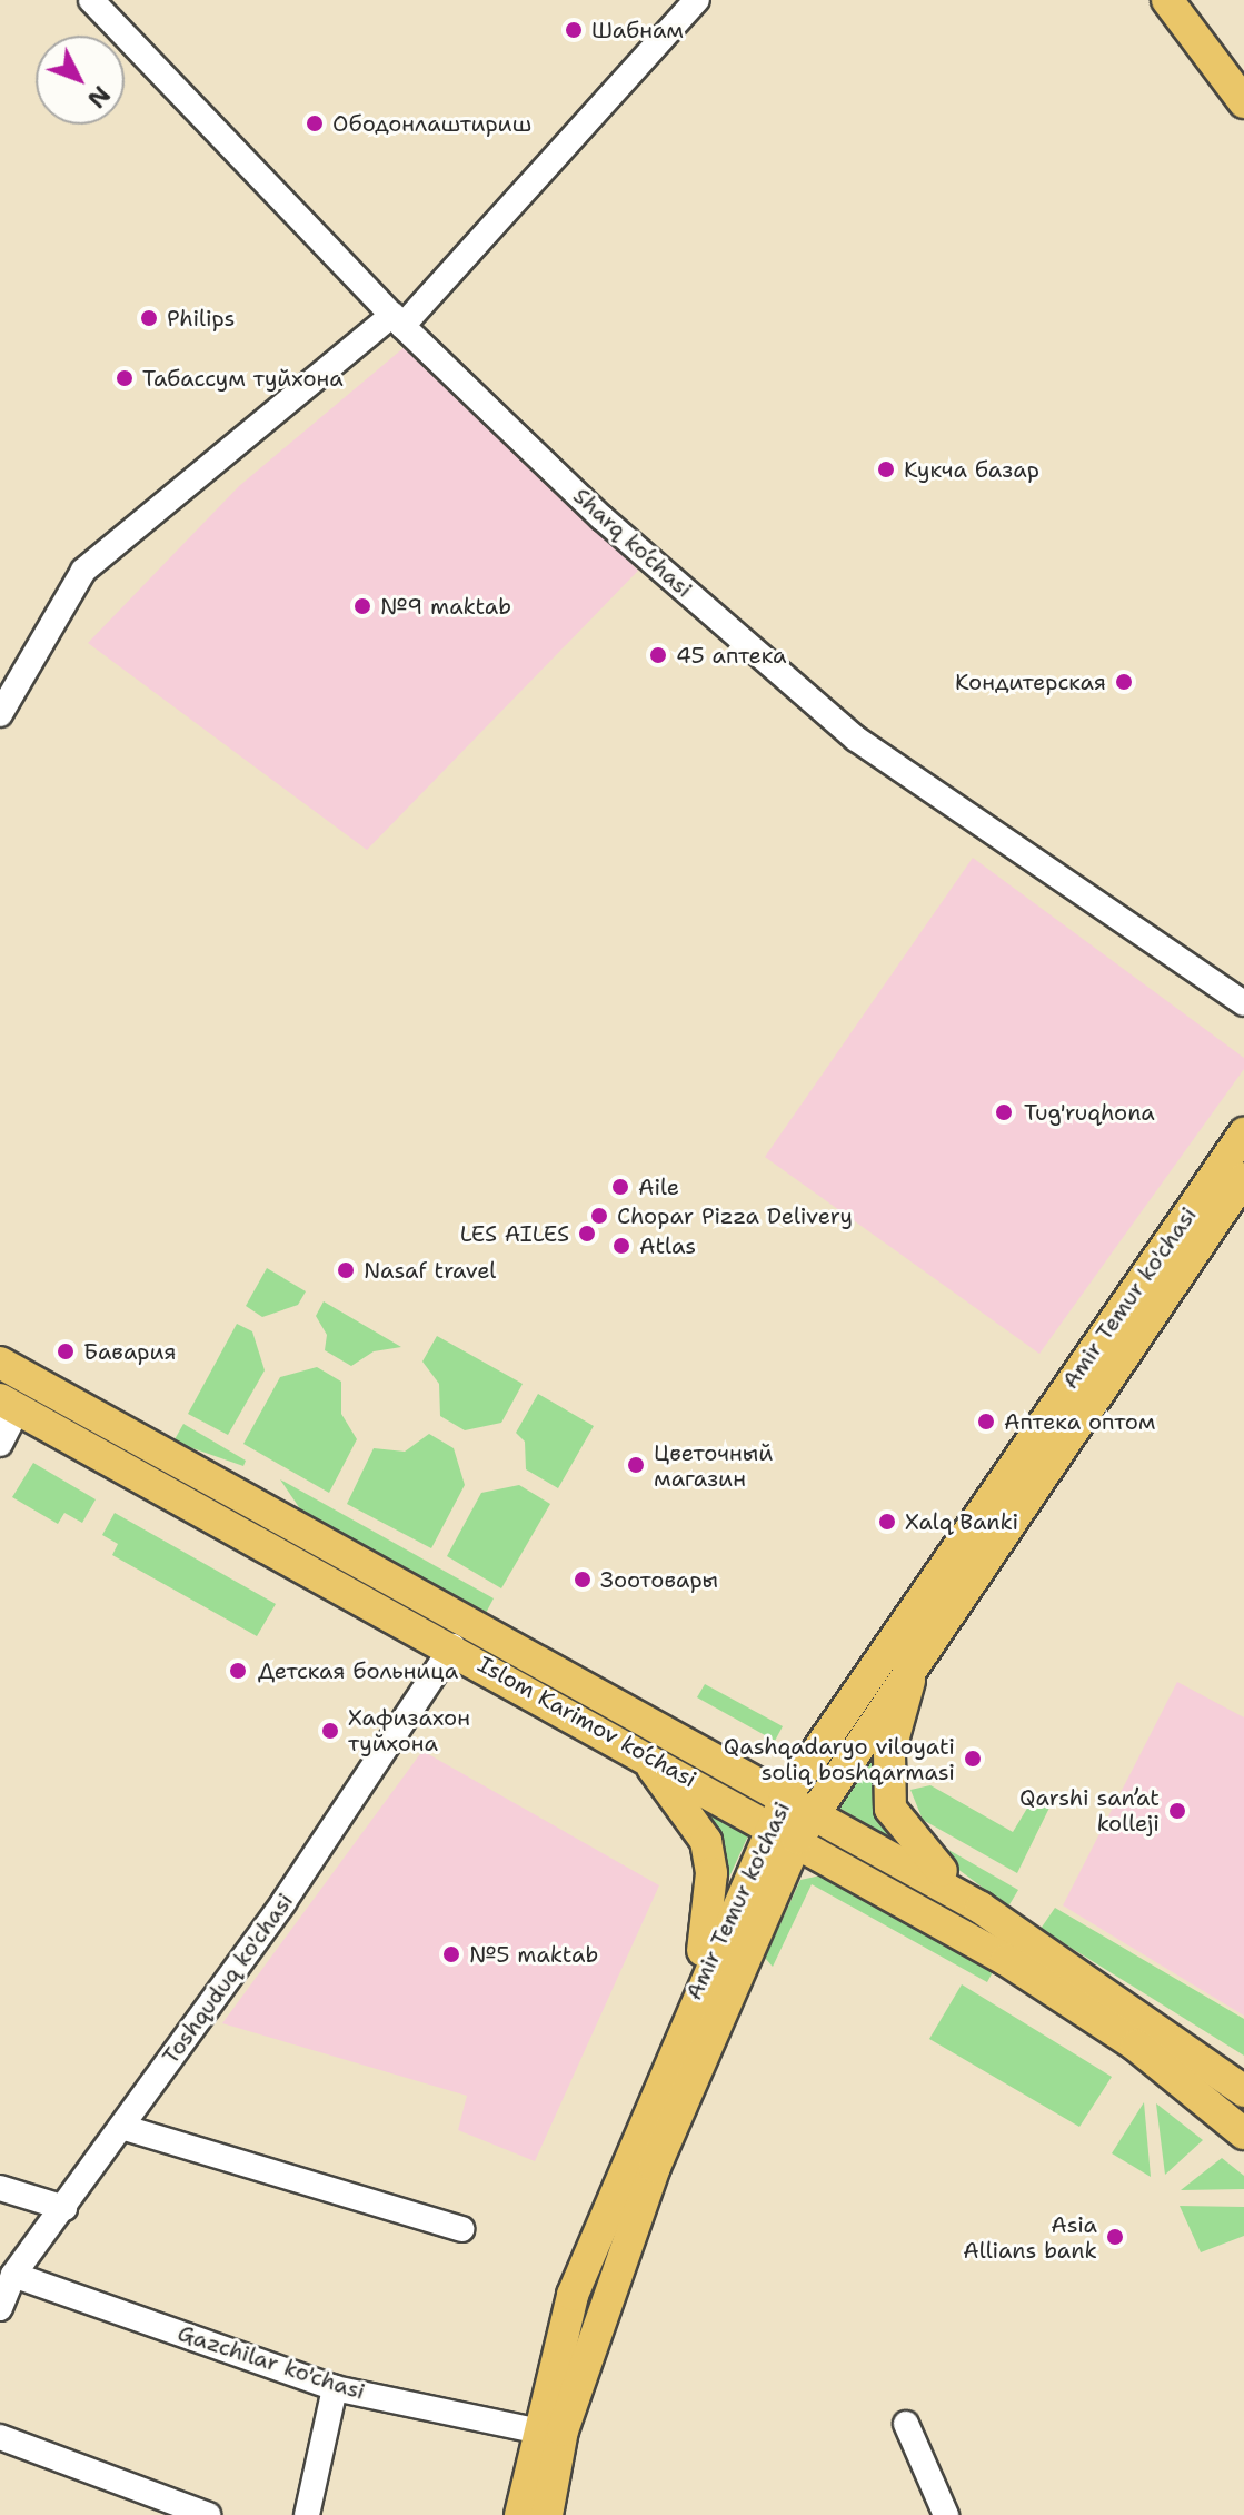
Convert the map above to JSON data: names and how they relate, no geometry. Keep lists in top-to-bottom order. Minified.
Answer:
{"streets":{"main road":["Amir Temur ko'chasi","Islom Karimov ko‘chasi"],"street":["Sharq ko‘chasi","Toshquduq ko'chasi","Gazchilar ko'chasi"]},"crossings":[["Amir Temur ko'chasi","Islom Karimov ko‘chasi"],["Amir Temur ko'chasi","Gazchilar ko'chasi"],["Islom Karimov ko‘chasi","Toshquduq ko'chasi"],["Toshquduq ko'chasi","Gazchilar ko'chasi"]],"places":["Шабнам","Ободонлаштириш","Philips","Табассум туйхона","Кукча базар","№9 maktab","45 аптека","Кондитерская","Tug'ruqhona","Aile","Chopar Pizza Delivery","LES AILES","Atlas","Nasaf travel","Бавария","Аптека оптом","Цветочный магазин","Xalq Banki","Зоотовары","Детская больница","Хафизахон туйхона","Qashqadaryo viloyati soliq boshqarmasi","Qarshi san’at kolleji","№5 maktab","Asia Allians bank"],"north":"bottom right"}
